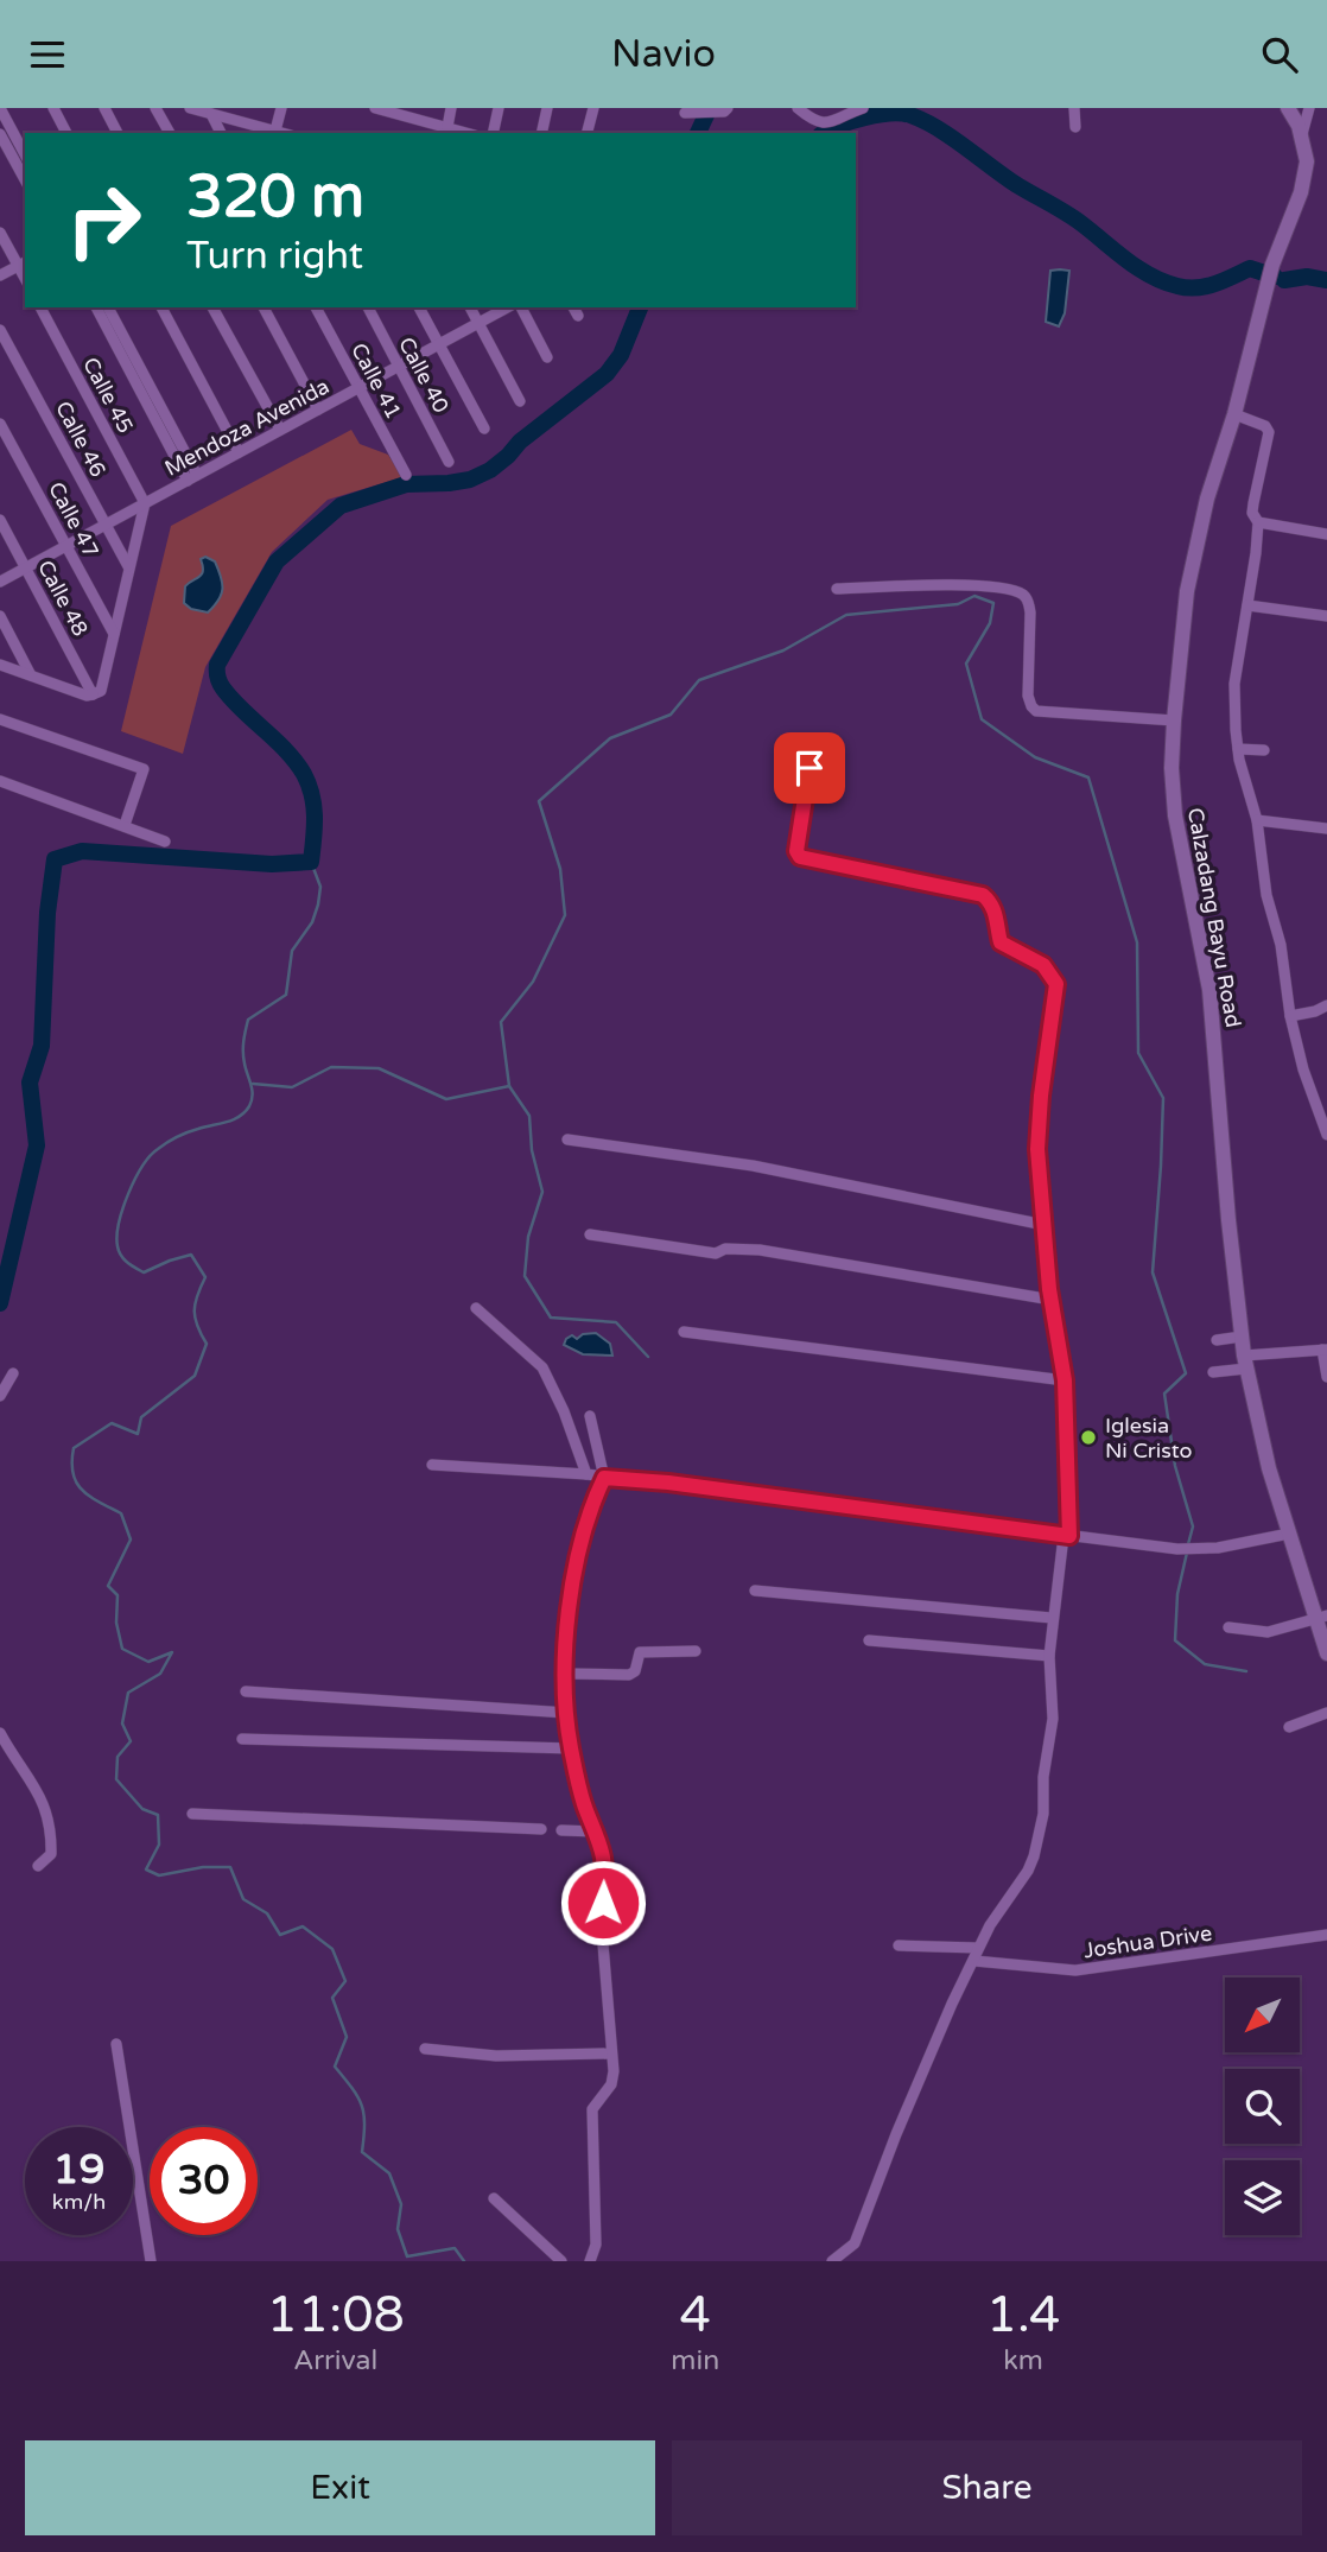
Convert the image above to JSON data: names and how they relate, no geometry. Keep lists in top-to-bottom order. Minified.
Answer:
{"streets":{"street":["Calle 40","Calle 41","Calle 45","Mendoza Avenida","Calle 46","Calle 47","Calle 48","Calzadang Bayu Road","Joshua Drive"]},"crossings":[["Calle 40","Mendoza Avenida"],["Calle 41","Mendoza Avenida"],["Calle 45","Mendoza Avenida"],["Mendoza Avenida","Calle 46"],["Mendoza Avenida","Calle 47"],["Mendoza Avenida","Calle 48"]],"places":["Iglesia Ni Cristo"],"north":"bottom left","page":{"header":"Navio","turn":["320 m","Turn right"],"speed":"19 km/h","limit":"30","eta":["11:08","Arrival","4","min","1.4","km"],"buttons":["Exit","Share"]}}
